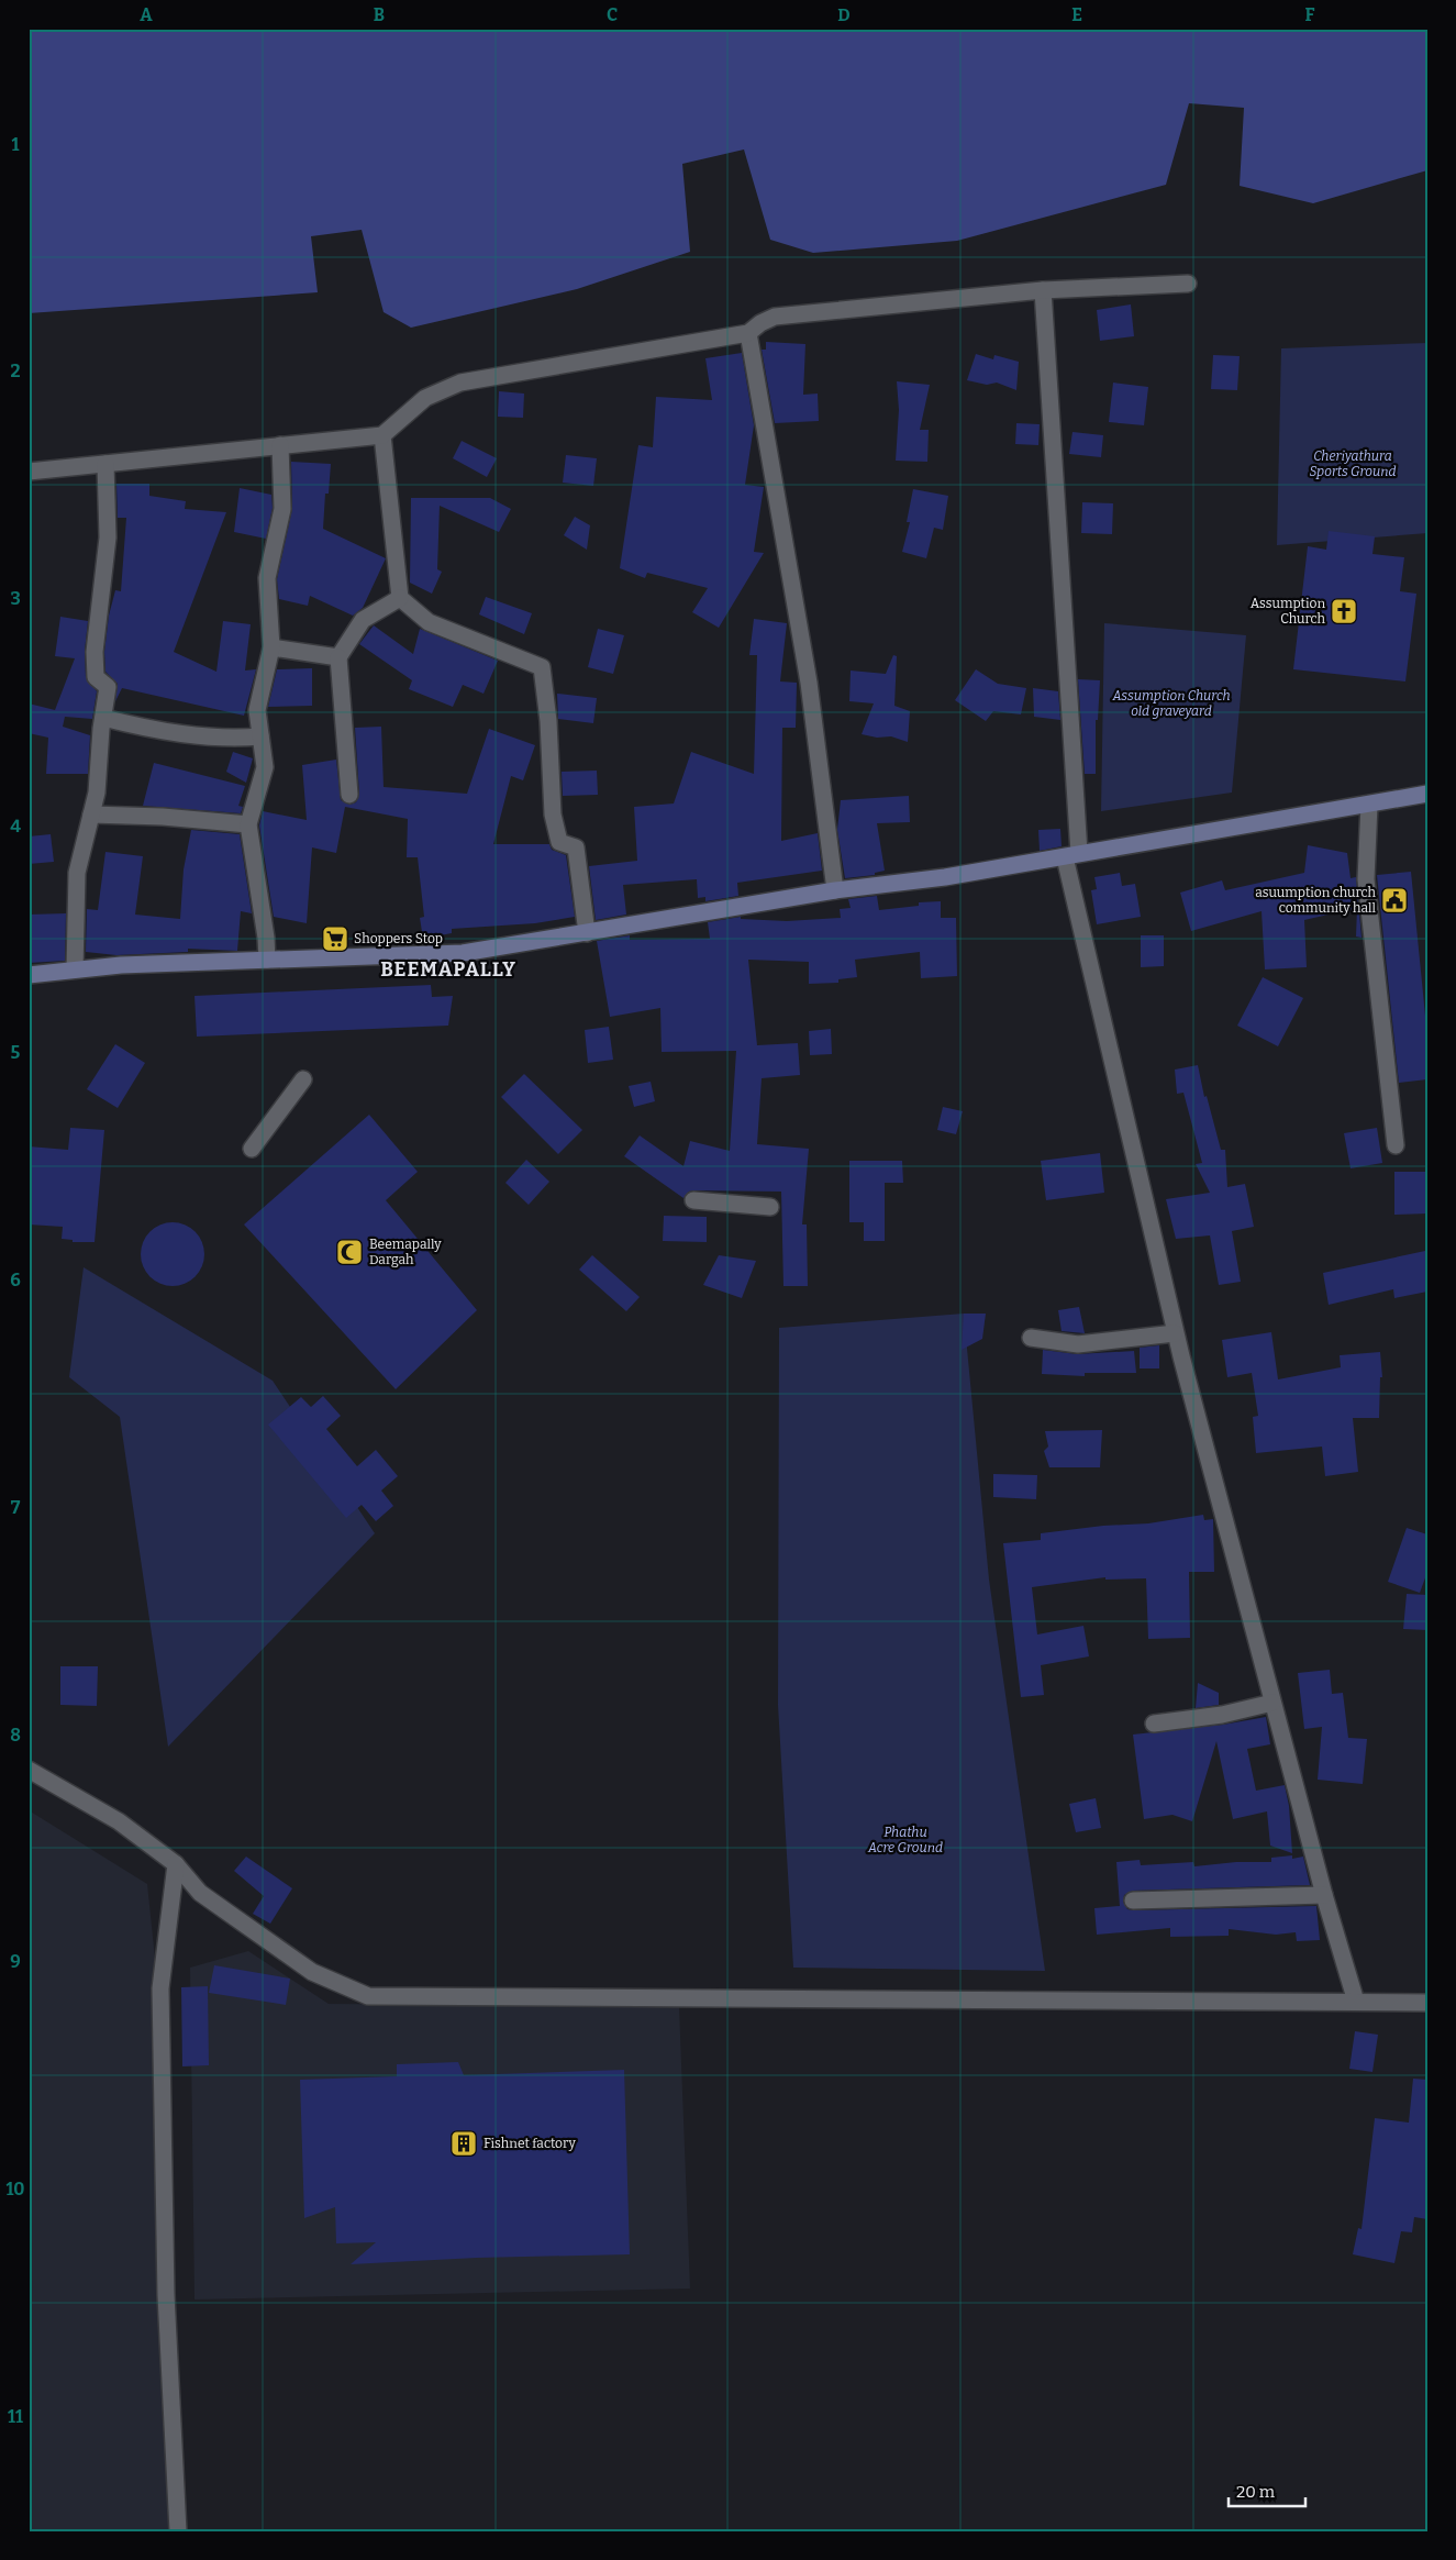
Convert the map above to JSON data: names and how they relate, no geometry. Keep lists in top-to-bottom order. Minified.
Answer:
{"districts":["BEEMAPALLY"],"parks":["Cheriyathura Sports Ground","Assumption Church old graveyard","Phathu Acre Ground"],"places":{"church":["Assumption Church"],"public building":["asuumption church community hall"],"supermarket":["Shoppers Stop"],"mosque":["Beemapally Dargah"],"building":["Fishnet factory"]},"scale_bar":"20 m","grid":{"columns":["A","B","C","D","E","F"],"rows":["1","2","3","4","5","6","7","8","9","10","11"]}}
